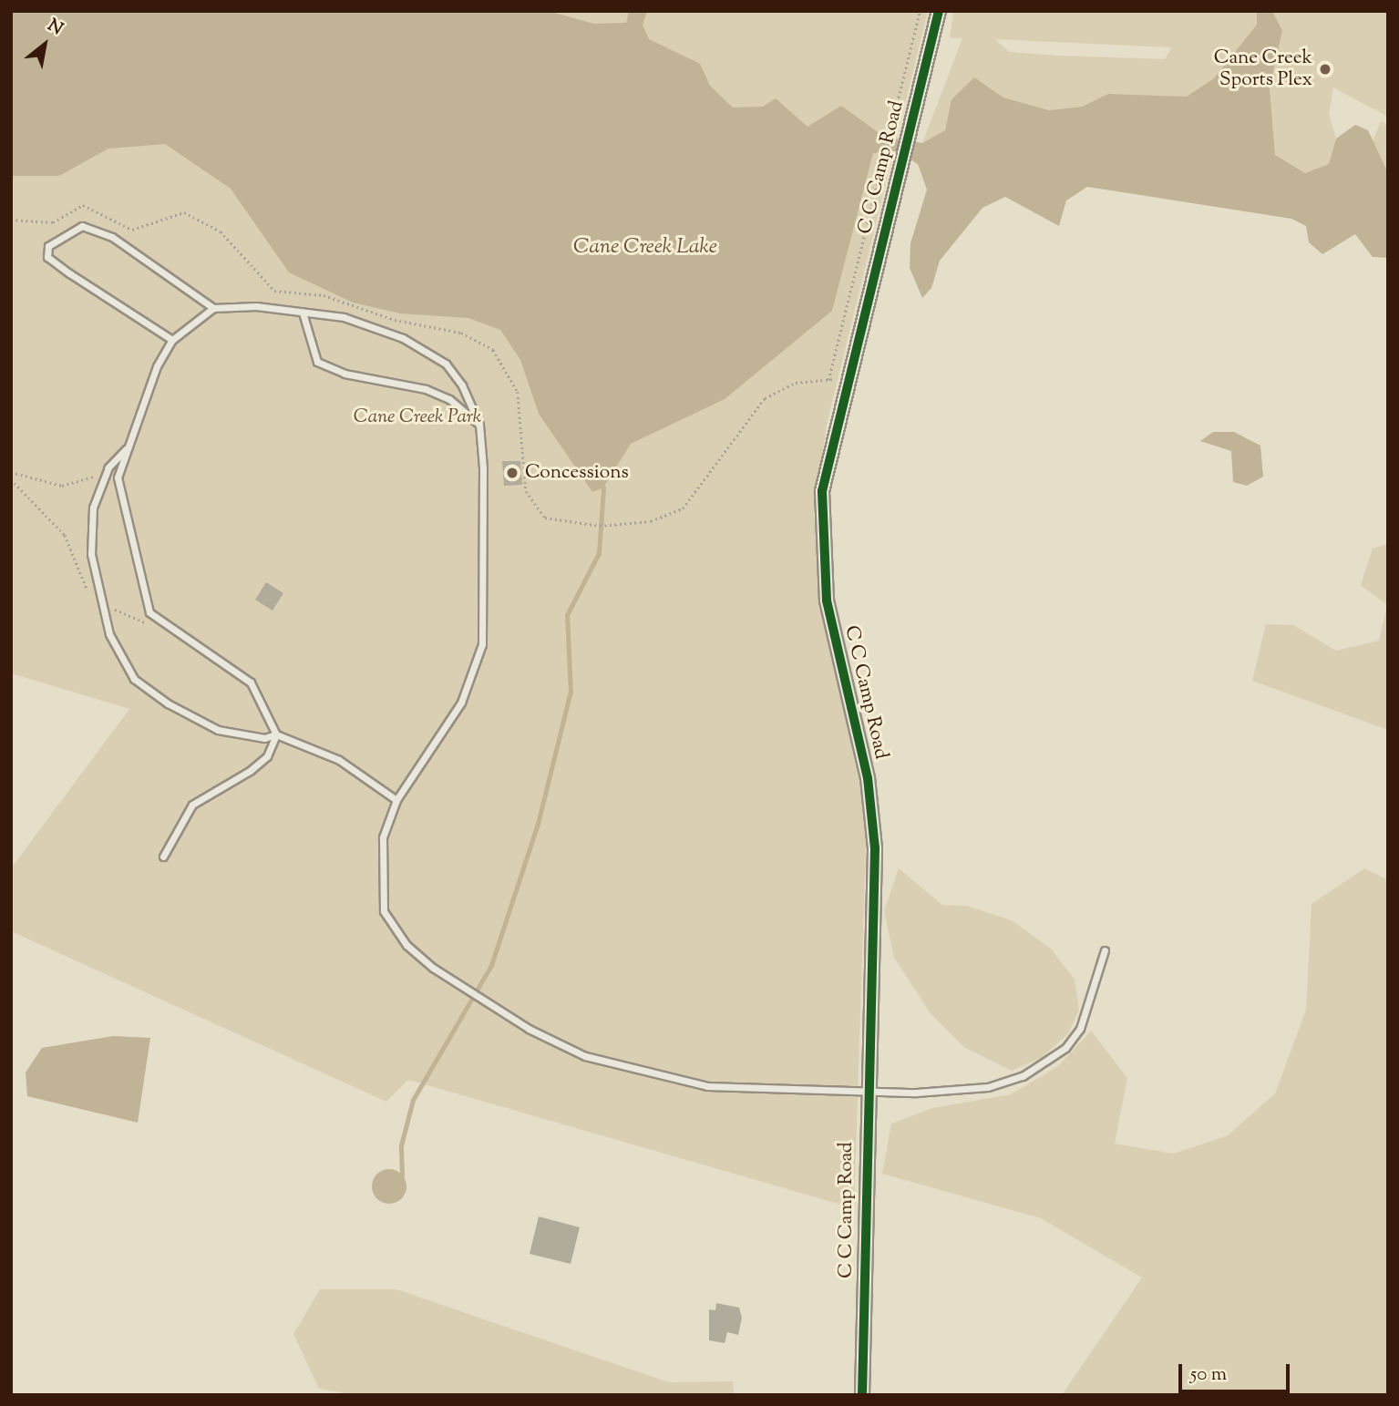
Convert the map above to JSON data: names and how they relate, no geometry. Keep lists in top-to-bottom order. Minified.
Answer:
{"streets":{"street":["C C Camp Road"]},"water":["Cane Creek Lake"],"parks":["Cane Creek Park"],"places":["Cane Creek Sports Plex","Concessions"],"scale_bar":"50 m","north":"top right"}
